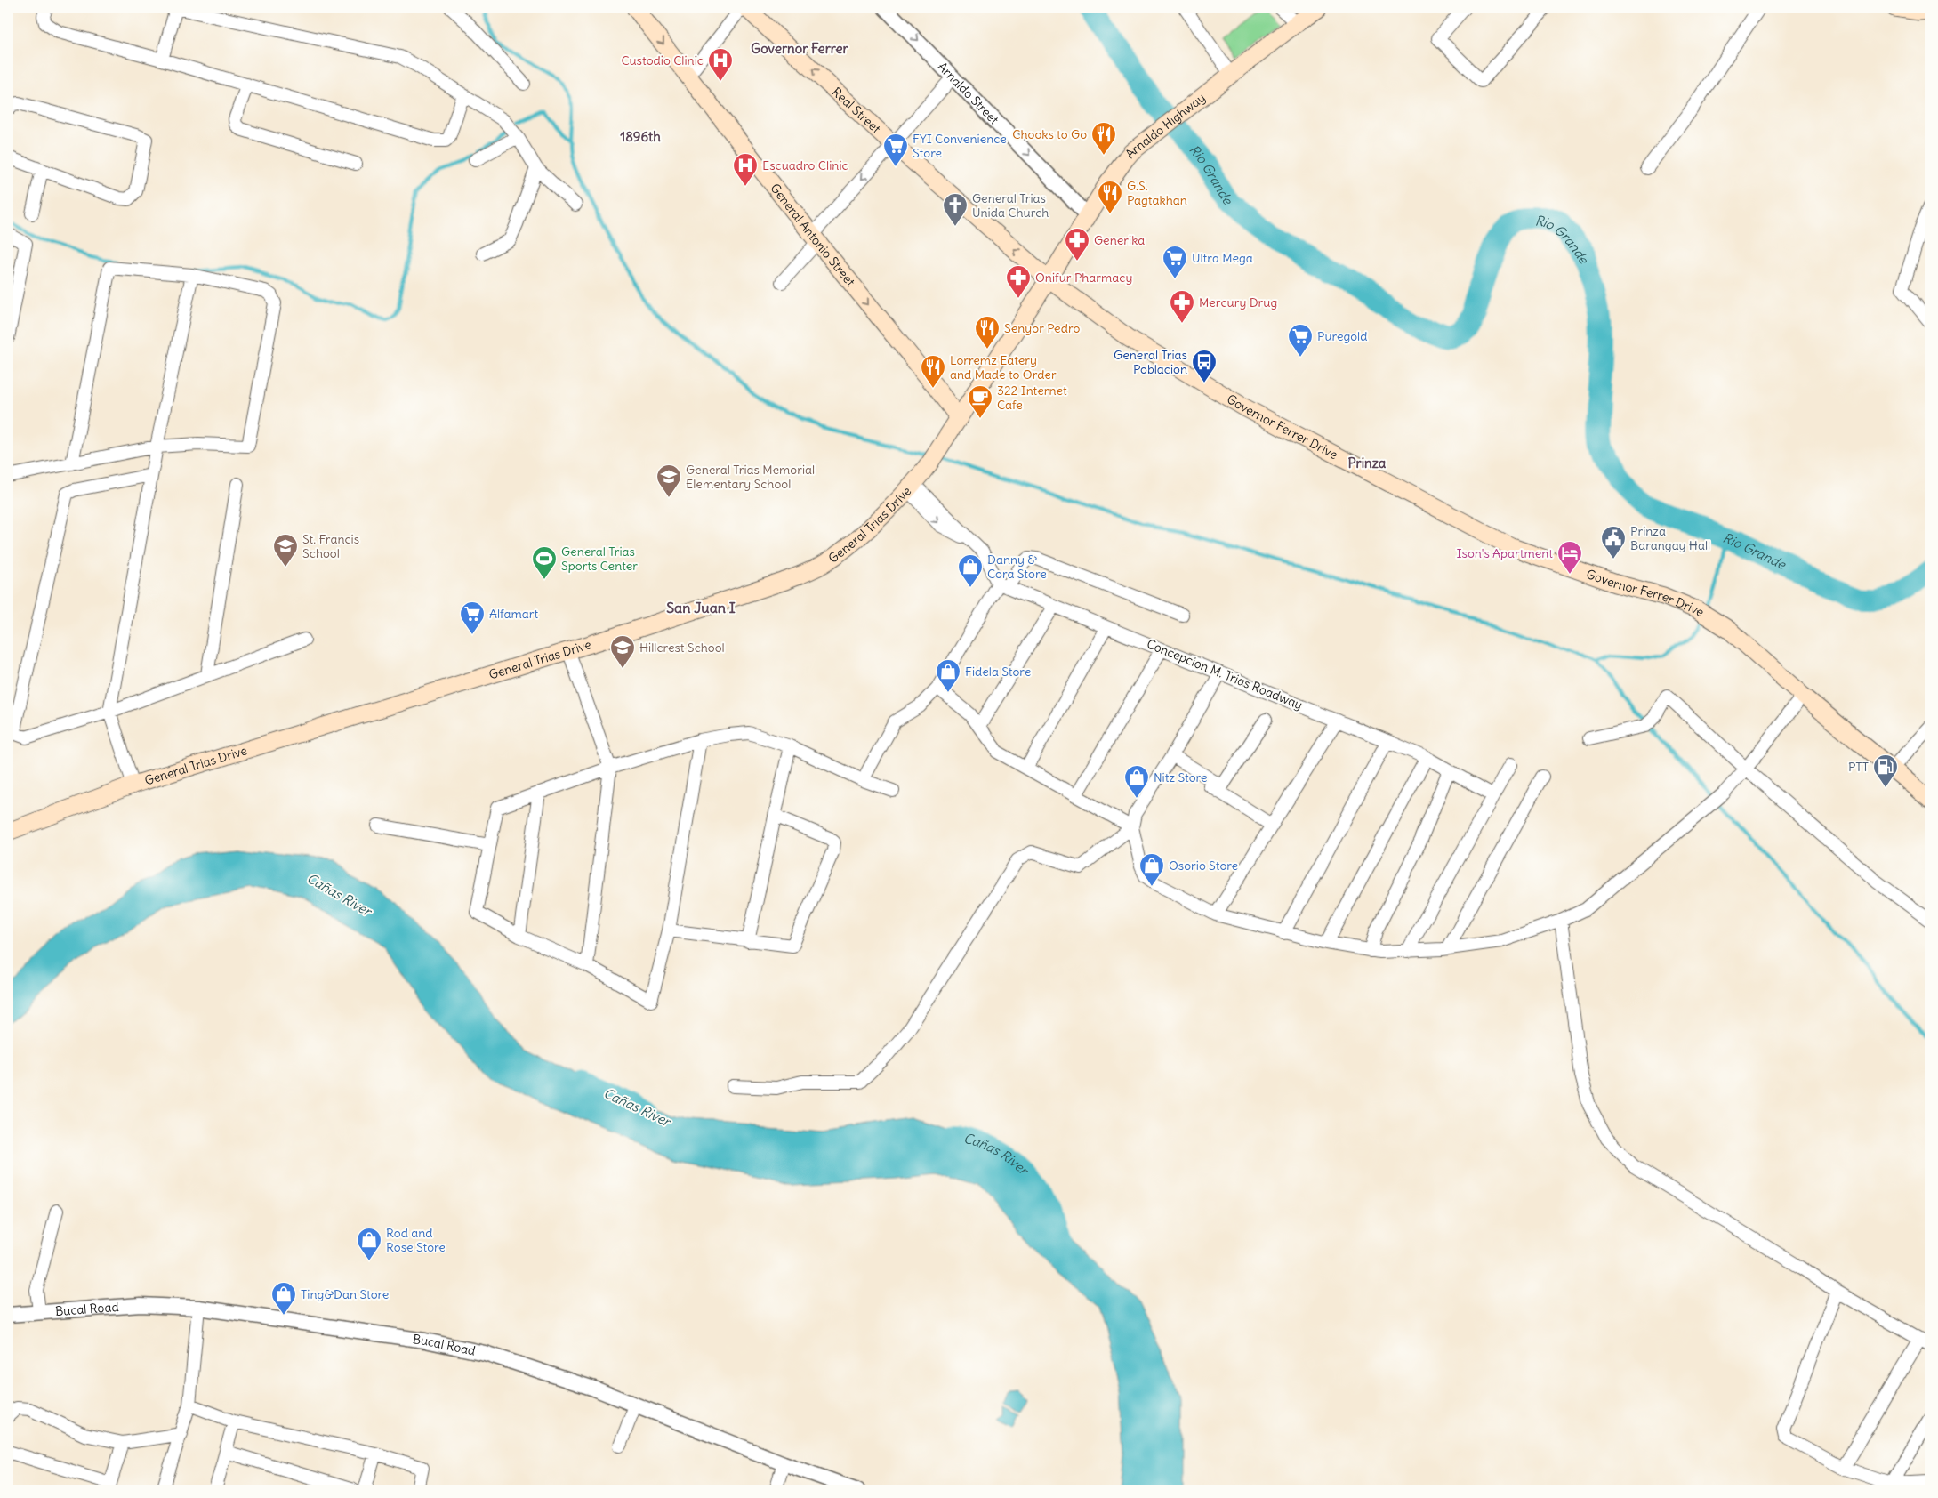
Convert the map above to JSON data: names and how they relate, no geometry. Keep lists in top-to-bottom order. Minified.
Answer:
{"streets":{"main road":["Real Street","Arnaldo Highway","General Antonio Street","Governor Ferrer Drive","General Trias Drive"],"street":["Arnaldo Street","Concepcion M. Trias Roadway","Bucal Road"]},"crossings":[["Arnaldo Street","Arnaldo Highway"],["Real Street","Arnaldo Highway"],["Real Street","Governor Ferrer Drive"],["Real Street","General Trias Drive"],["Arnaldo Highway","Governor Ferrer Drive"],["Arnaldo Highway","General Trias Drive"],["General Antonio Street","General Trias Drive"],["Governor Ferrer Drive","General Trias Drive"]],"one_way":["Arnaldo Street","Real Street","General Antonio Street"],"districts":["Governor Ferrer","1896th","Prinza","San Juan I"],"water":["Rio Grande","Cañas River"],"places":{"hospital":["Custodio Clinic","Escuadro Clinic"],"restaurant":["Chooks to Go","G.S. Pagtakhan","Senyor Pedro","Lorremz Eatery and Made to Order"],"supermarket":["FYI Convenience Store","Ultra Mega","Puregold","Alfamart"],"church":["General Trias Unida Church"],"pharmacy":["Generika","Onifur Pharmacy","Mercury Drug"],"bus stop":["General Trias Poblacion"],"cafe":["322 Internet Cafe"],"school or university":["General Trias Memorial Elementary School","St. Francis School","Hillcrest School"],"public building":["Prinza Barangay Hall"],"hotel":["Ison's Apartment"],"sports":["General Trias Sports Center"],"shop":["Danny & Cora Store","Fidela Store","Nitz Store","Osorio Store","Rod and Rose Store","Ting&Dan Store"],"fuel station":["PTT"]}}
